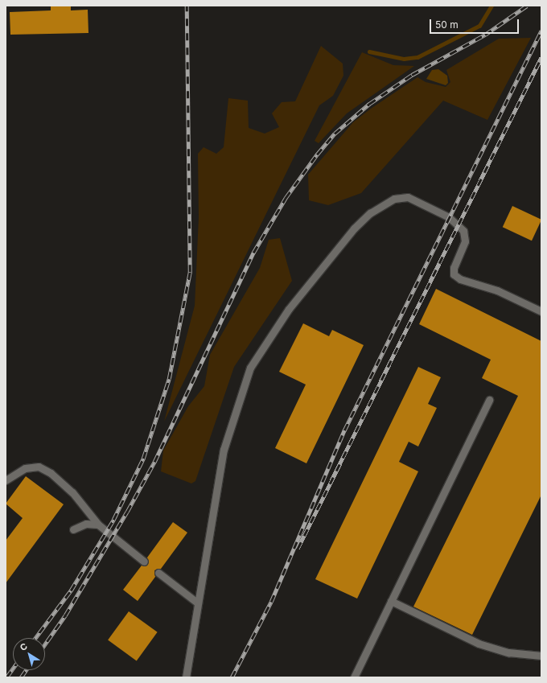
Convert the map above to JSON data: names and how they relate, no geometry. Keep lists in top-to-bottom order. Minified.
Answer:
{"scale_bar":"50 m","north":"top left"}
